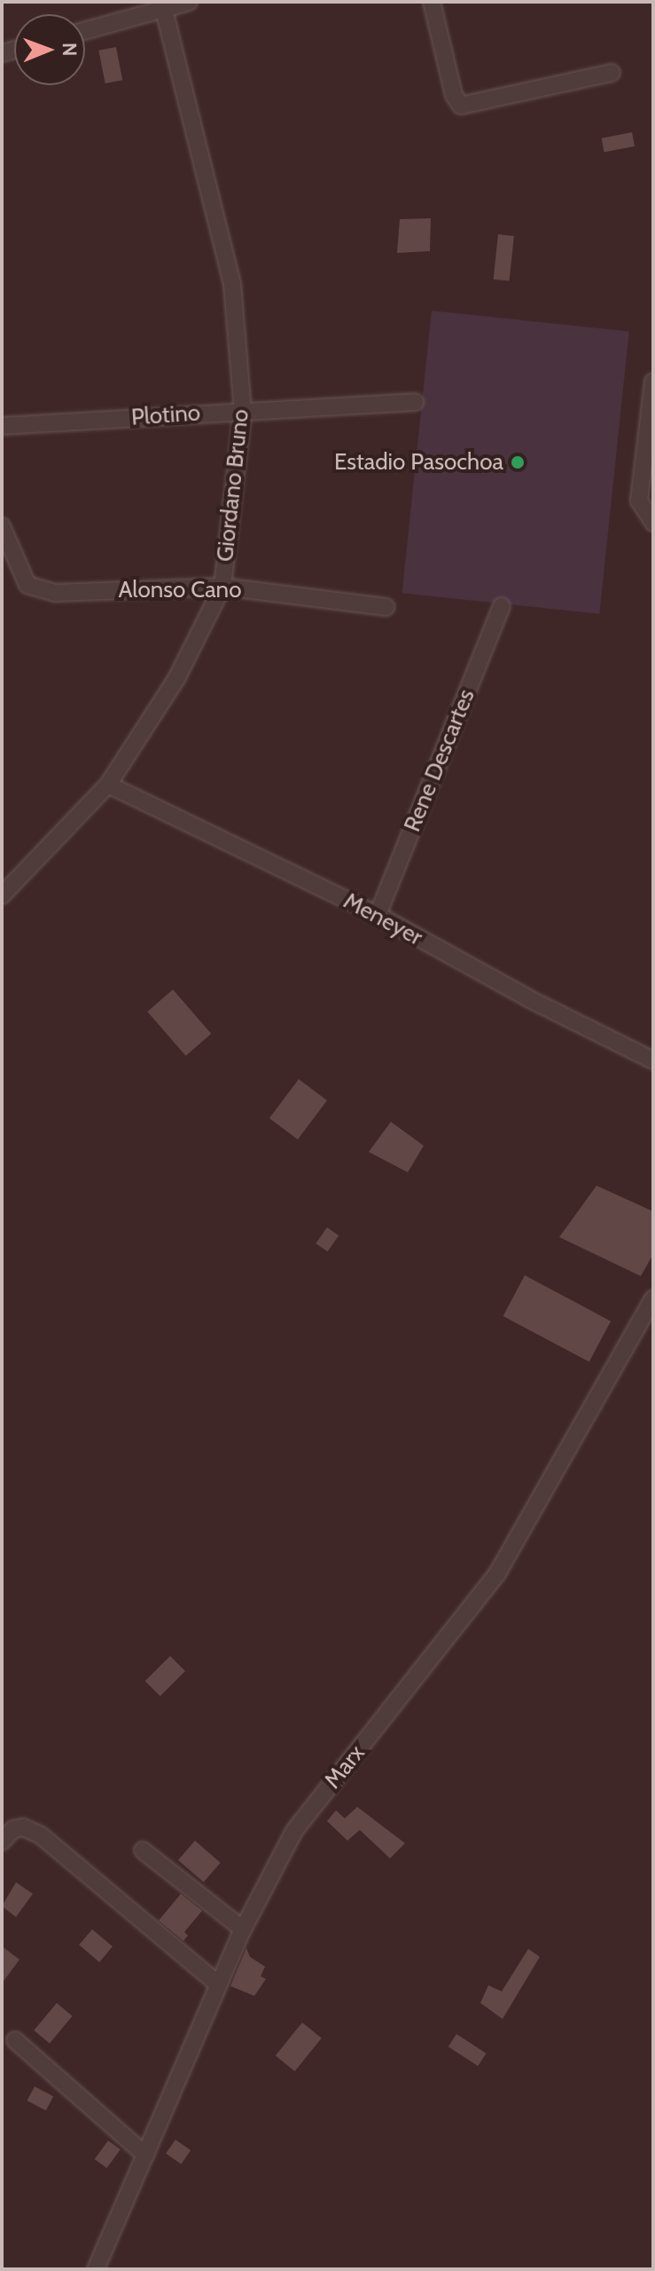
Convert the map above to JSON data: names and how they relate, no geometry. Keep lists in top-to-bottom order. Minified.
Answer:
{"streets":{"street":["Plotino","Giordano Bruno","Alonso Cano","Rene Descartes","Meneyer","Marx"]},"crossings":[["Plotino","Giordano Bruno"],["Giordano Bruno","Alonso Cano"],["Giordano Bruno","Meneyer"],["Rene Descartes","Meneyer"]],"places":["Estadio Pasochoa"],"north":"right"}
